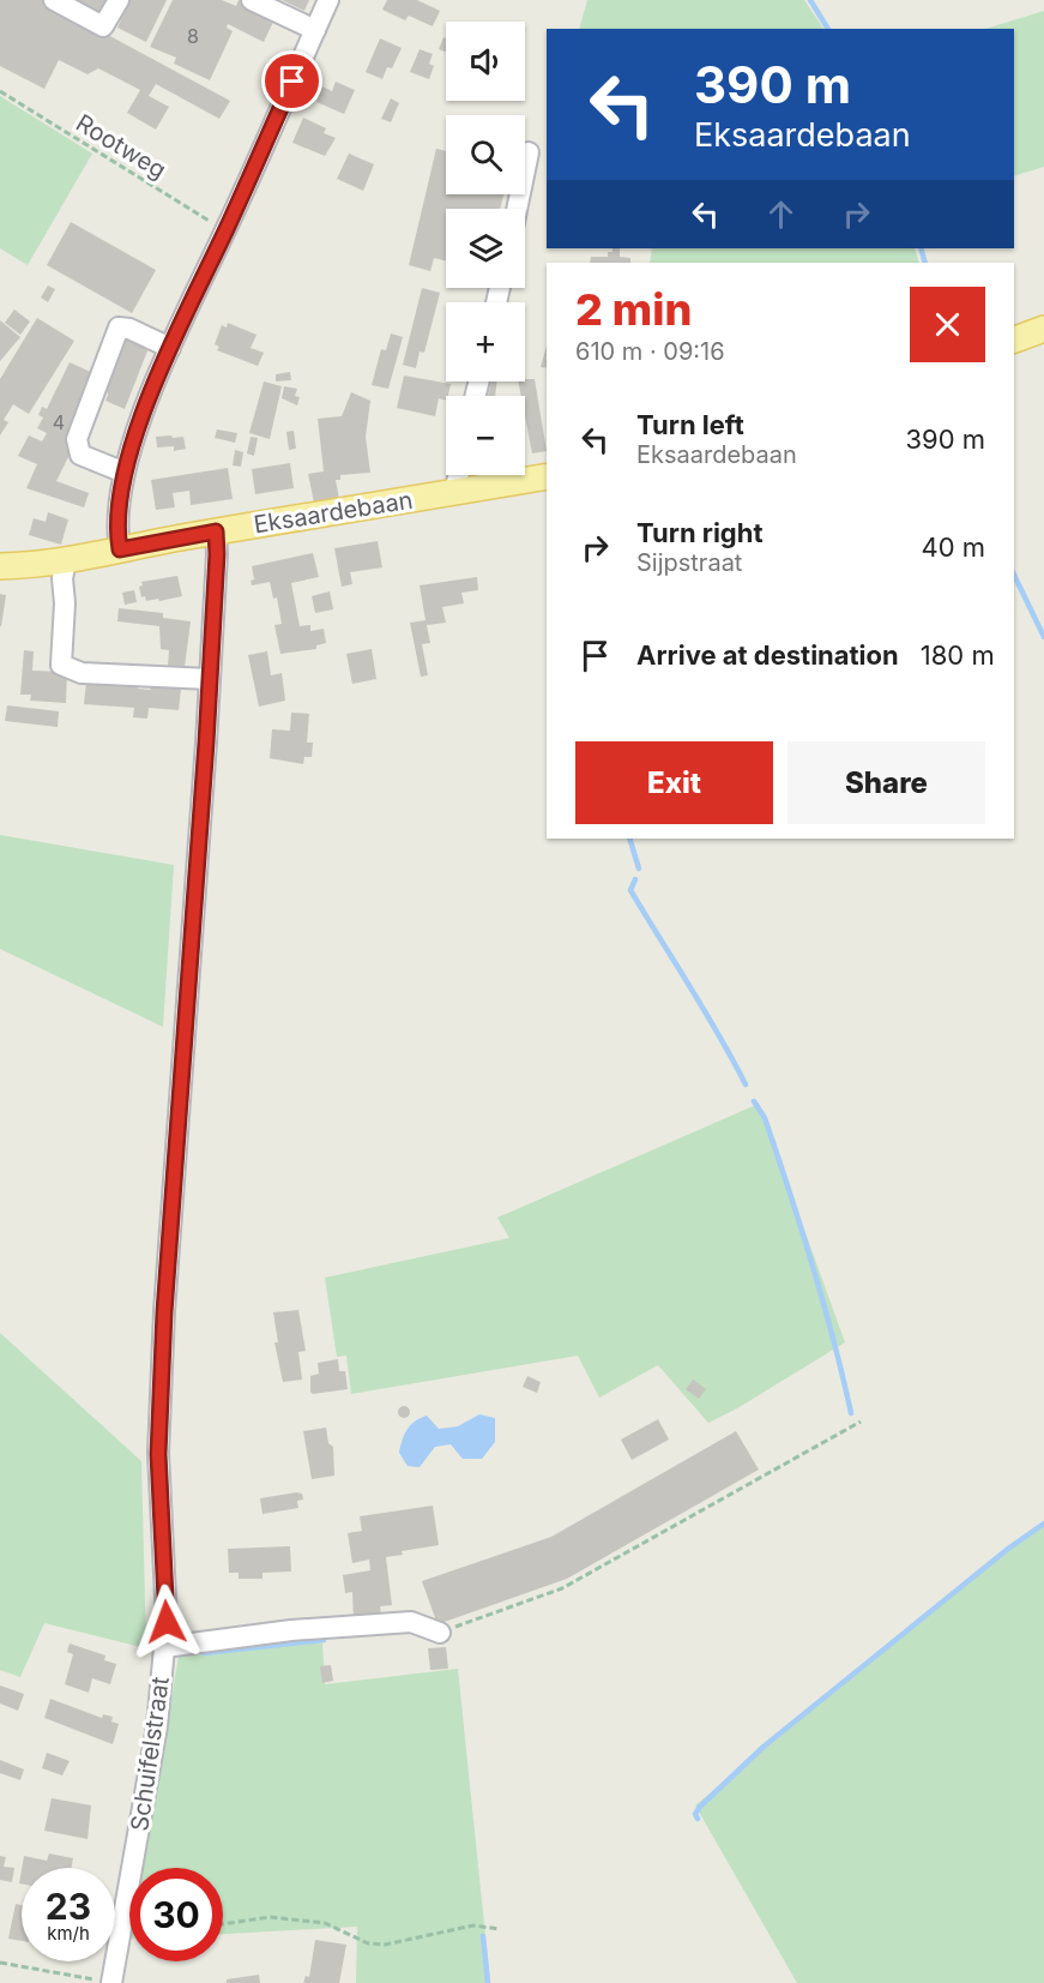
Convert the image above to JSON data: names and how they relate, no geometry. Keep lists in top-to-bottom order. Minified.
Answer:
{"streets":{"main road":["Eksaardebaan"],"street":["Schuifelstraat"],"path":["Rootweg"]},"crossings":[["Eksaardebaan","Schuifelstraat"]],"house_numbers":["8","4"],"page":{"map_buttons":["+","−"],"turn":["390 m","Eksaardebaan"],"heading":["2 min","610 m · 09:16"],"list":[{"name":"Turn left","note":"Eksaardebaan","value":"390 m"},{"name":"Turn right","note":"Sijpstraat","value":"40 m"},{"name":"Arrive at destination","value":"180 m"}],"buttons":["Exit","Share"],"speed":"23 km/h","limit":"30"}}
